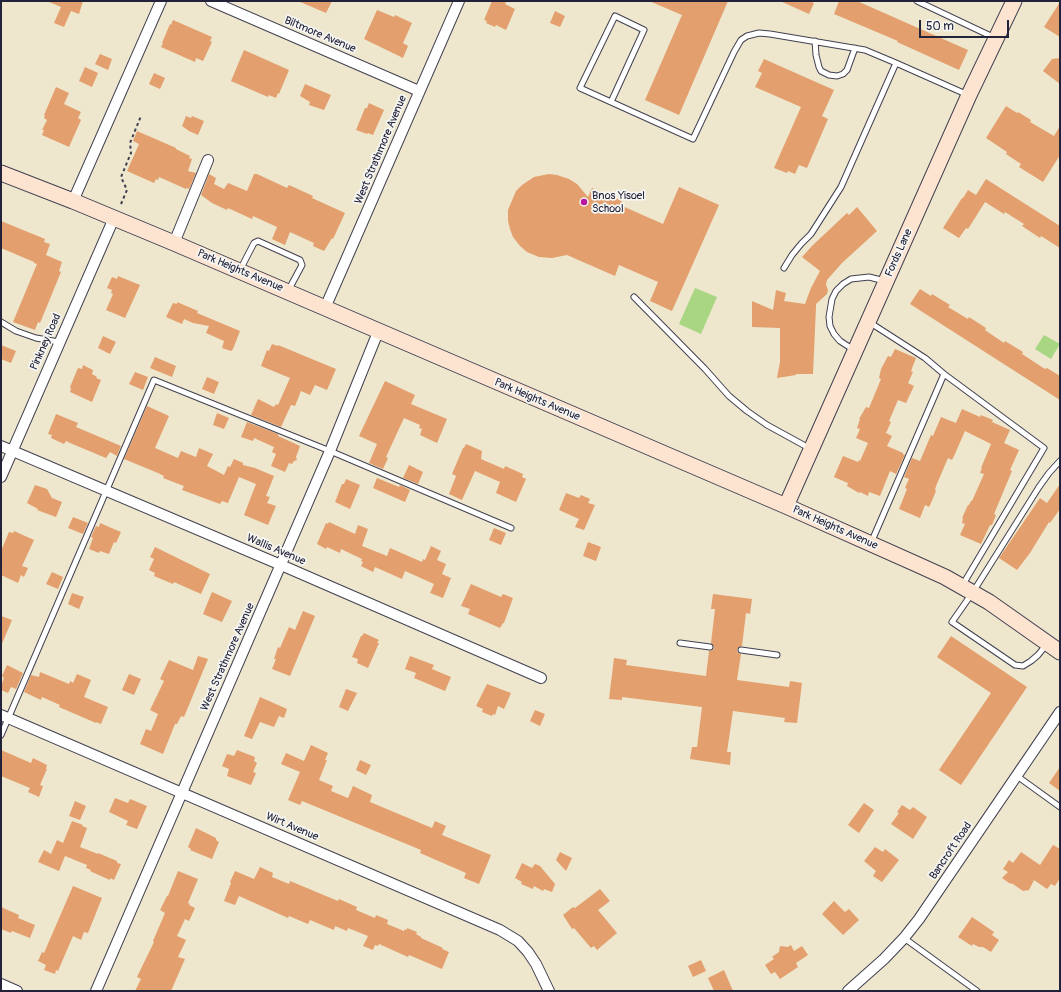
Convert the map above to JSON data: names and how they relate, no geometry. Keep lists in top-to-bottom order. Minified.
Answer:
{"streets":{"main road":["Fords Lane","Park Heights Avenue"],"street":["Biltmore Avenue","West Strathmore Avenue","Pinkney Road","Wallis Avenue","Wirt Avenue","Bancroft Road"]},"crossings":[["Biltmore Avenue","West Strathmore Avenue"],["West Strathmore Avenue","Park Heights Avenue"],["West Strathmore Avenue","Wallis Avenue"],["West Strathmore Avenue","Wirt Avenue"],["Fords Lane","Park Heights Avenue"],["Park Heights Avenue","Pinkney Road"],["Pinkney Road","Wallis Avenue"]],"places":["Bnos Yisoel School"],"scale_bar":"50 m"}
